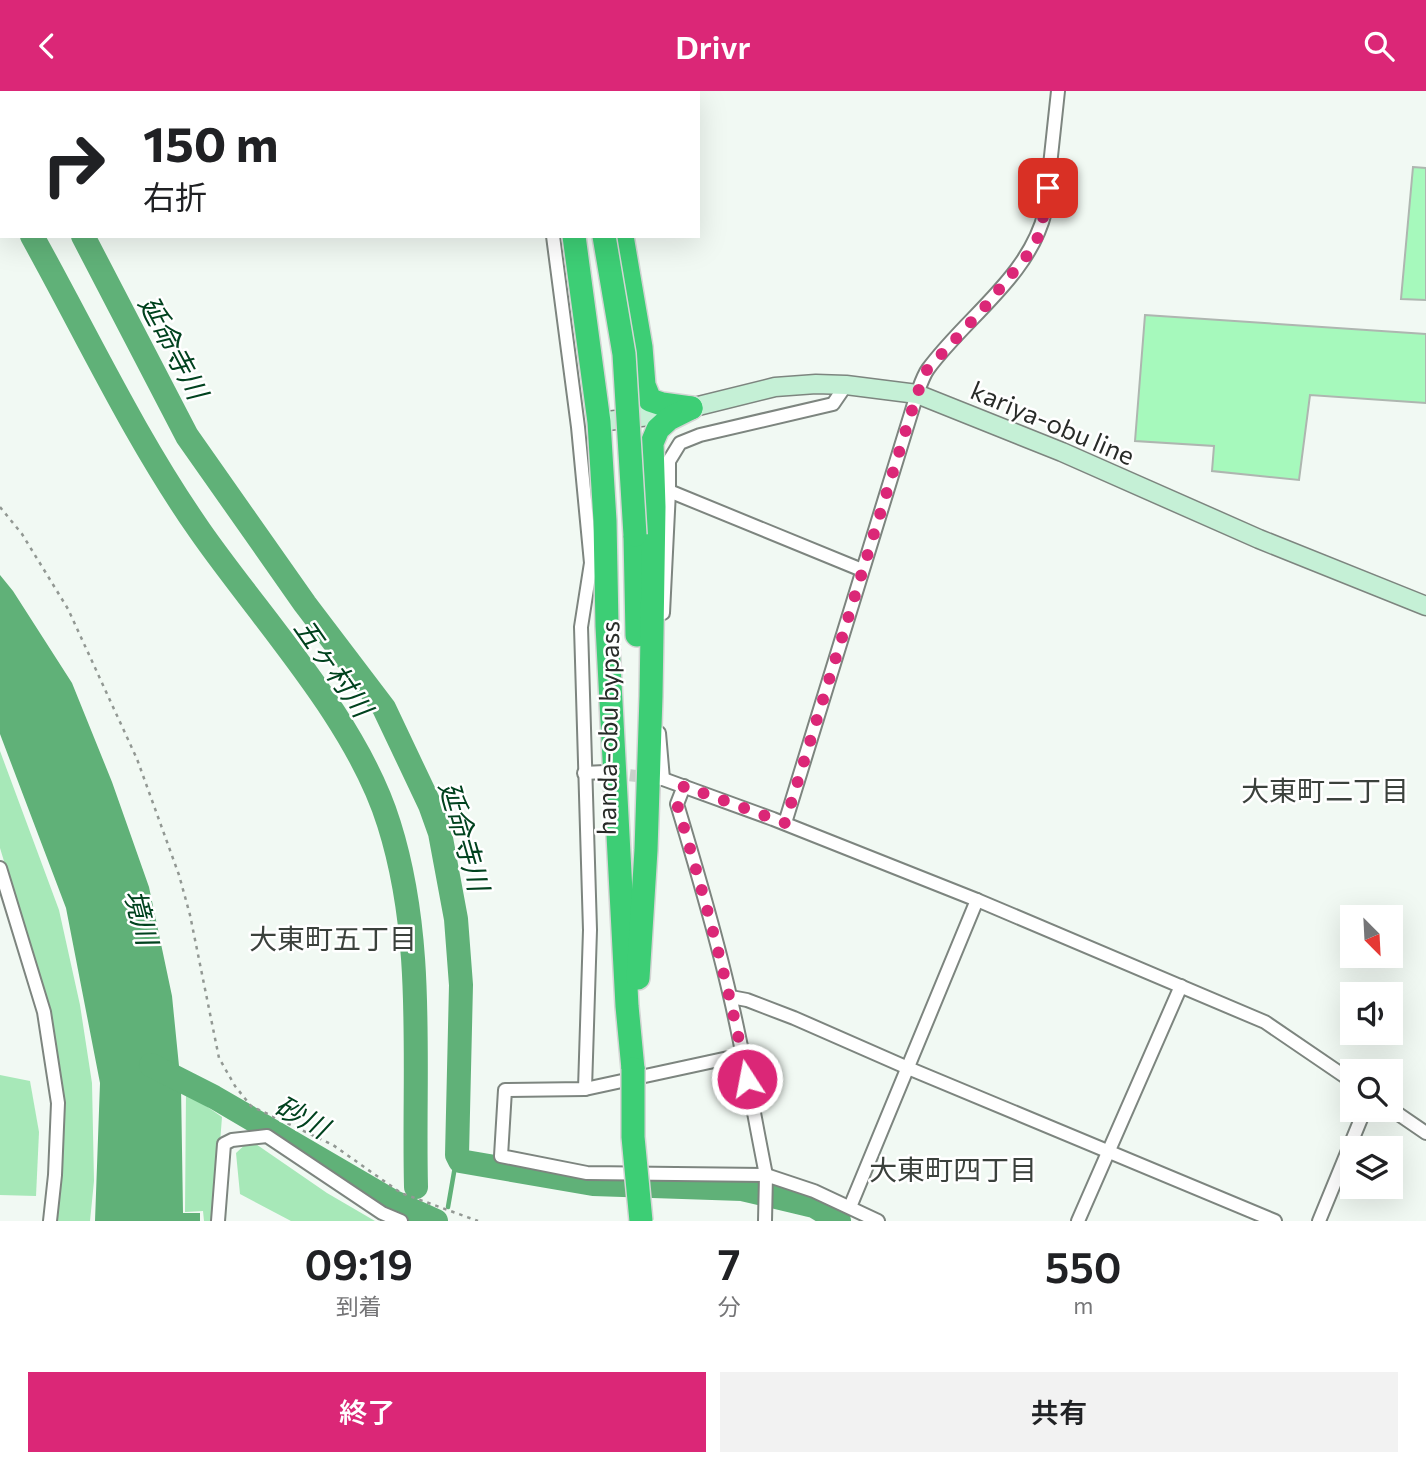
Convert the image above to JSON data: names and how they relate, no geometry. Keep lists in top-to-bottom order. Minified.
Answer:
{"streets":{"highway":["handa-obu bypass"],"main road":["kariya-obu line"]},"districts":["大東町二丁目","大東町五丁目","大東町四丁目"],"water":["延命寺川","五ヶ村川","境川","砂川"],"north":"bottom right","page":{"header":"Drivr","turn":["150 m","右折"],"eta":["09:19","到着","7","分","550","m"],"buttons":["終了","共有"]}}
